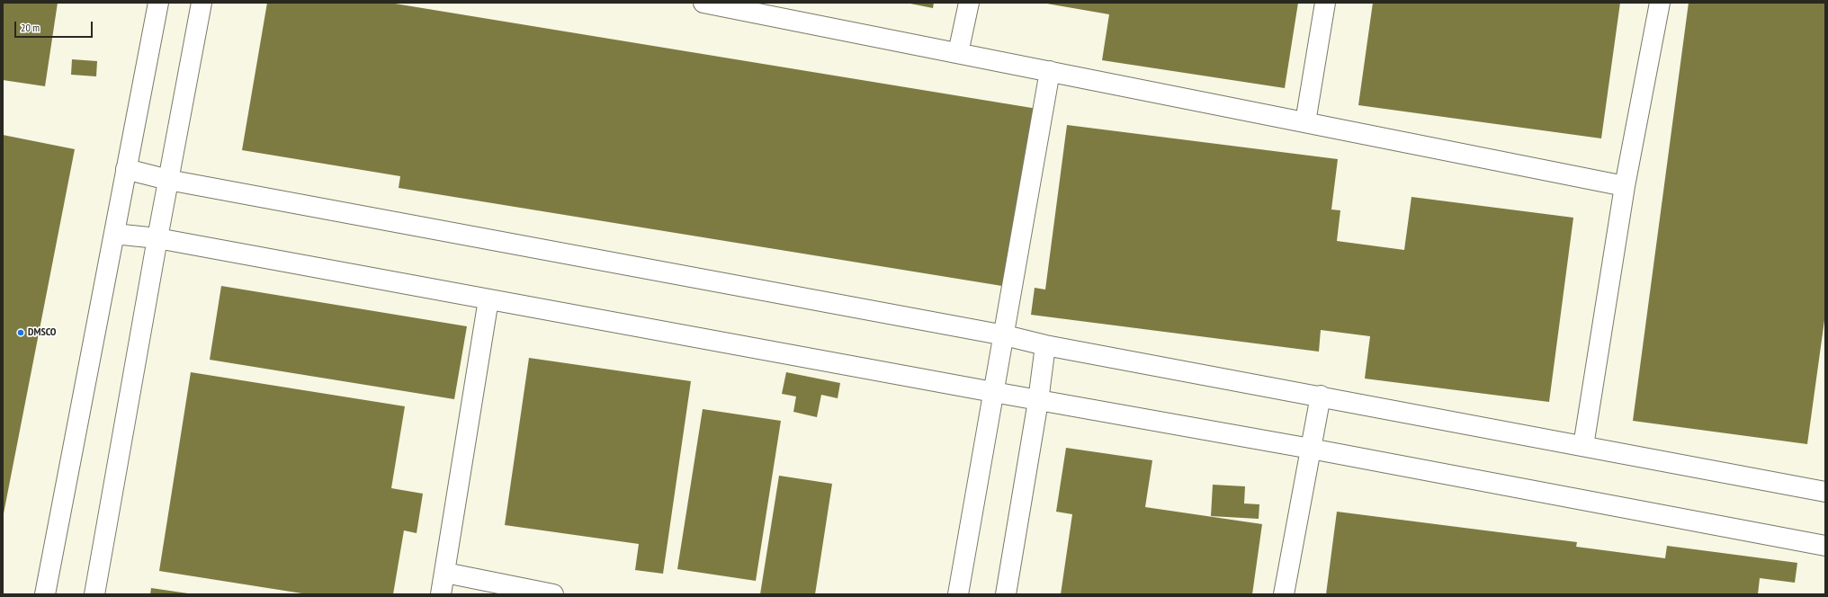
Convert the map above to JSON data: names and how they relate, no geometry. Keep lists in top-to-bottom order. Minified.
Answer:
{"places":["DMSCO"],"scale_bar":"20 m"}
